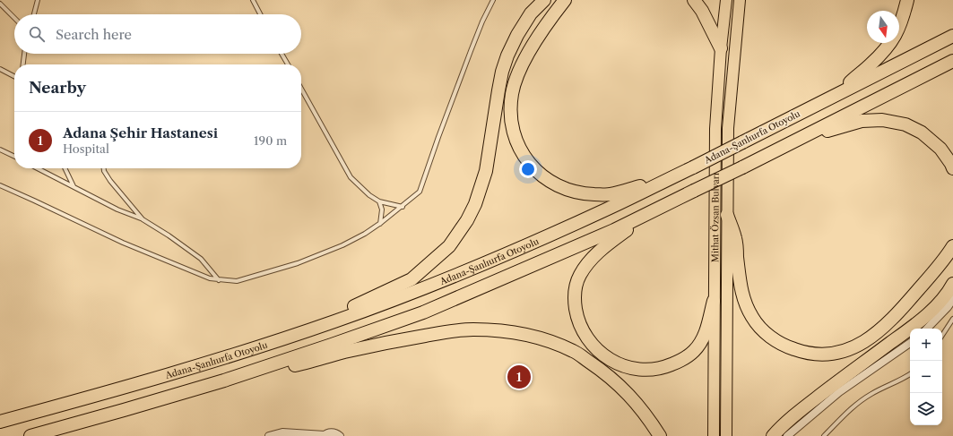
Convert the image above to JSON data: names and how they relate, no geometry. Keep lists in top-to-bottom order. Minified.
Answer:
{"streets":{"highway":["Adana-Şanlıurfa Otoyolu"],"main road":["Mithat Özsan Bulvarı"]},"north":"bottom","page":{"search":"Search here","heading":"Nearby","list":[{"mark":"1","name":"Adana Şehir Hastanesi","note":"Hospital","value":"190 m"}],"map_buttons":["+","−"],"pins":"1"}}
